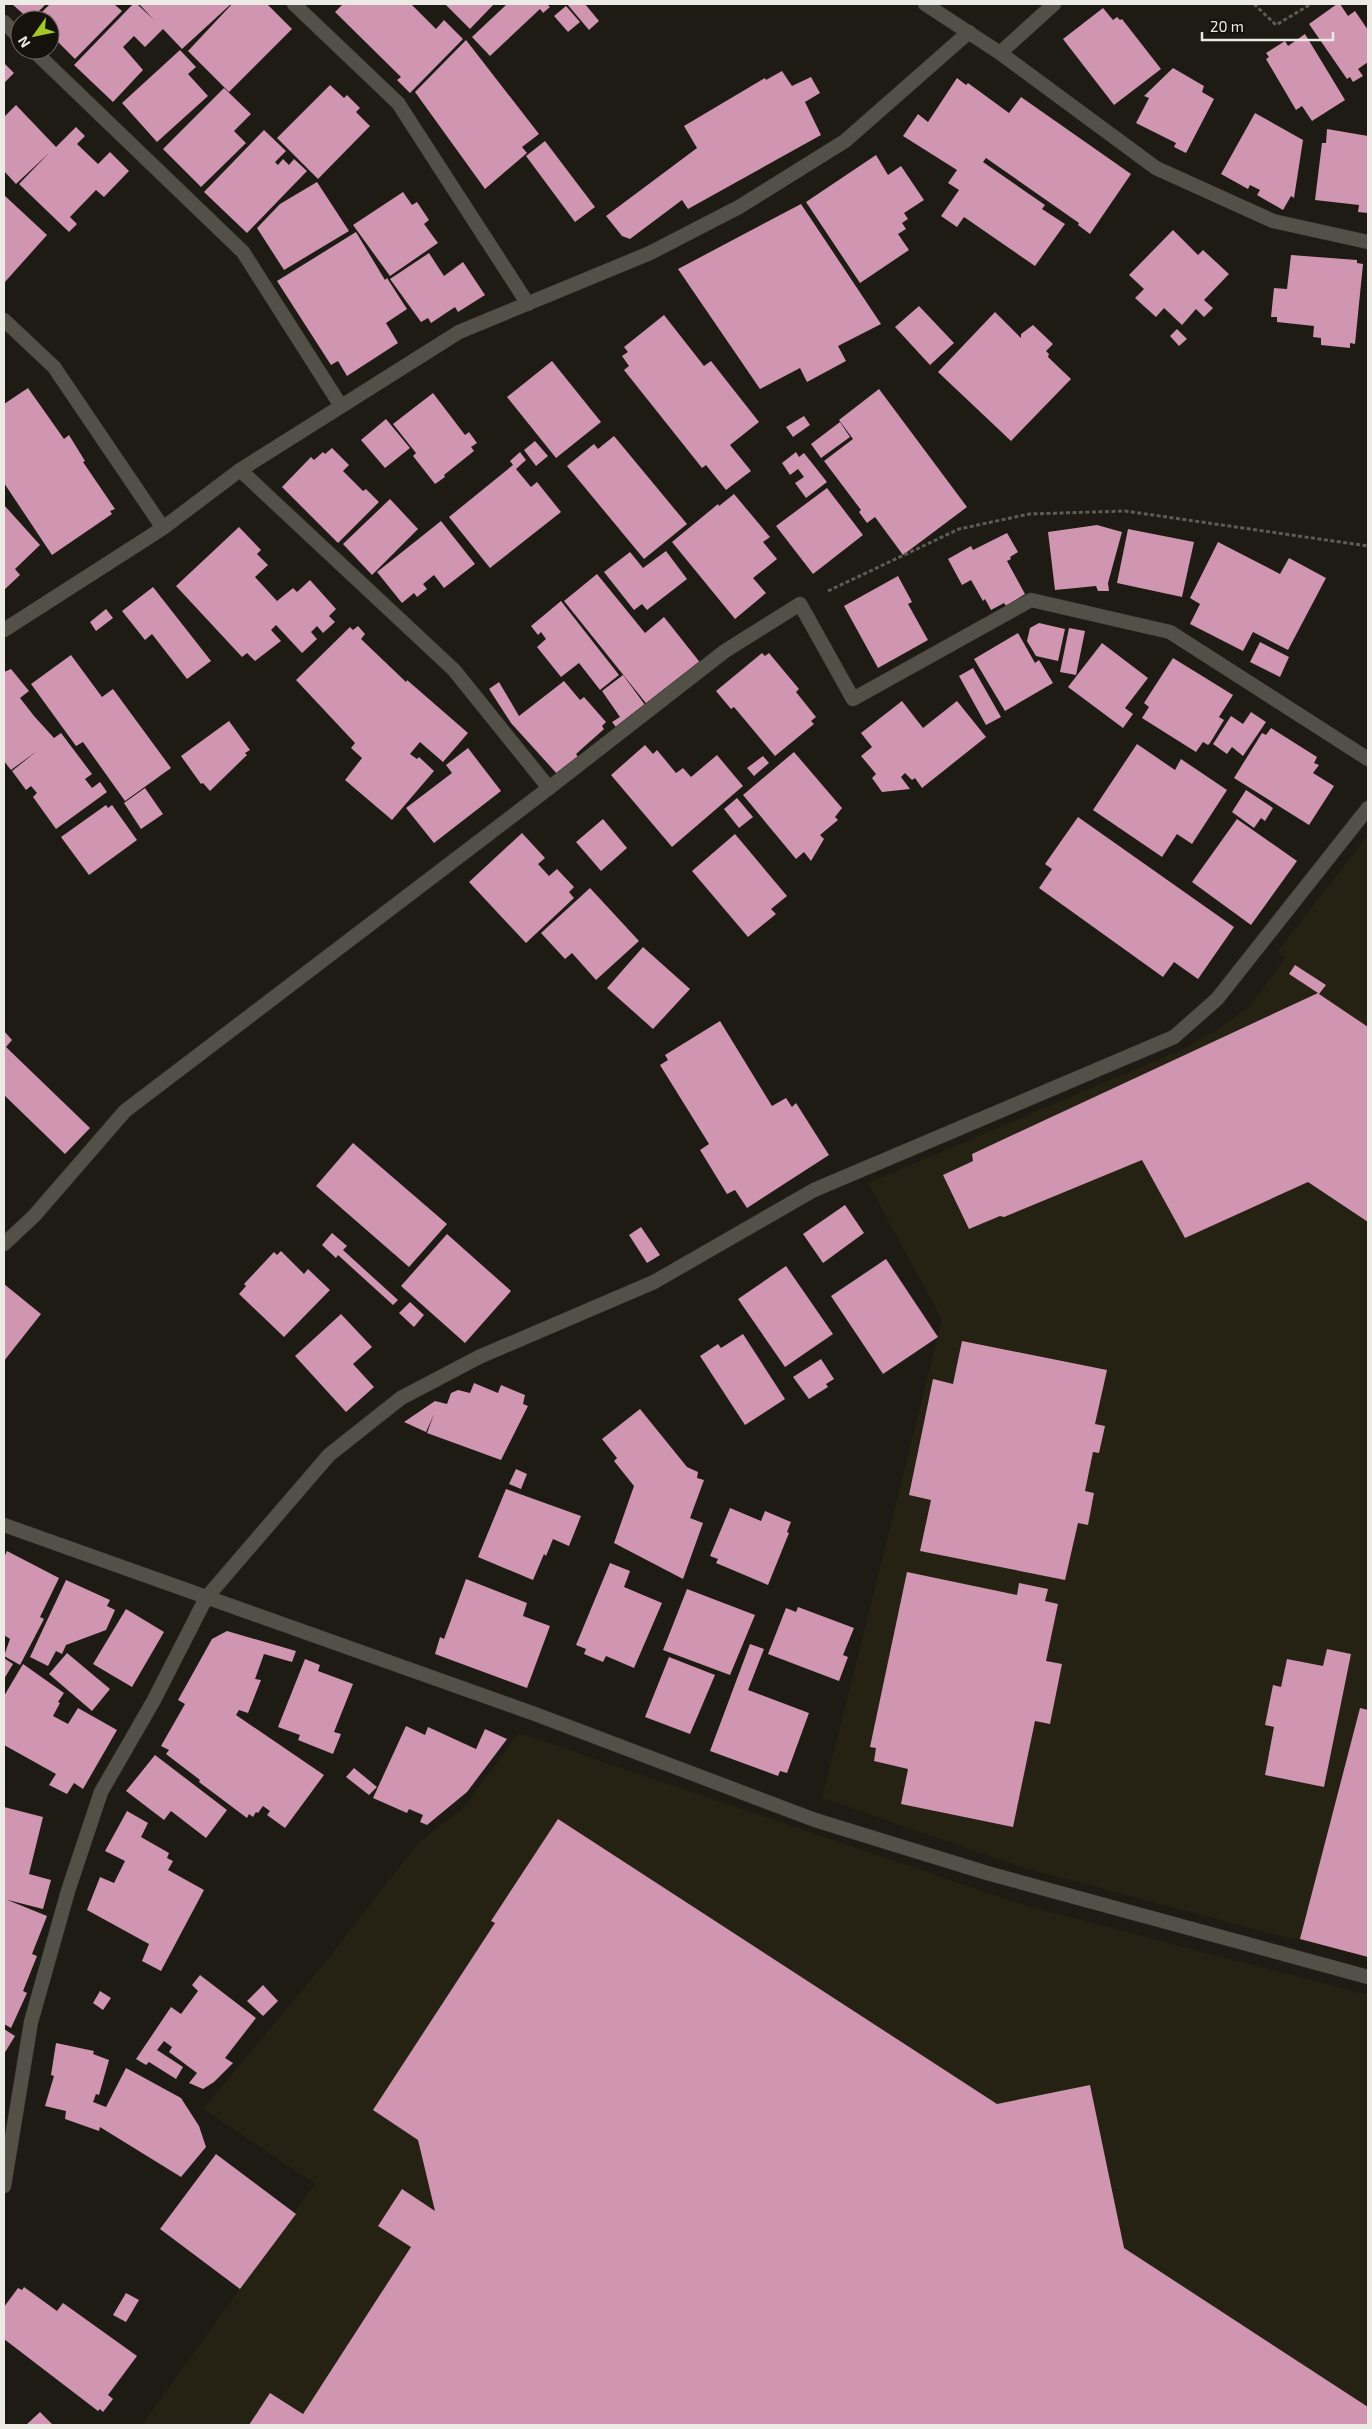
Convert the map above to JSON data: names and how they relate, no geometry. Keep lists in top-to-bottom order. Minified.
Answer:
{"scale_bar":"20 m","north":"bottom left"}
